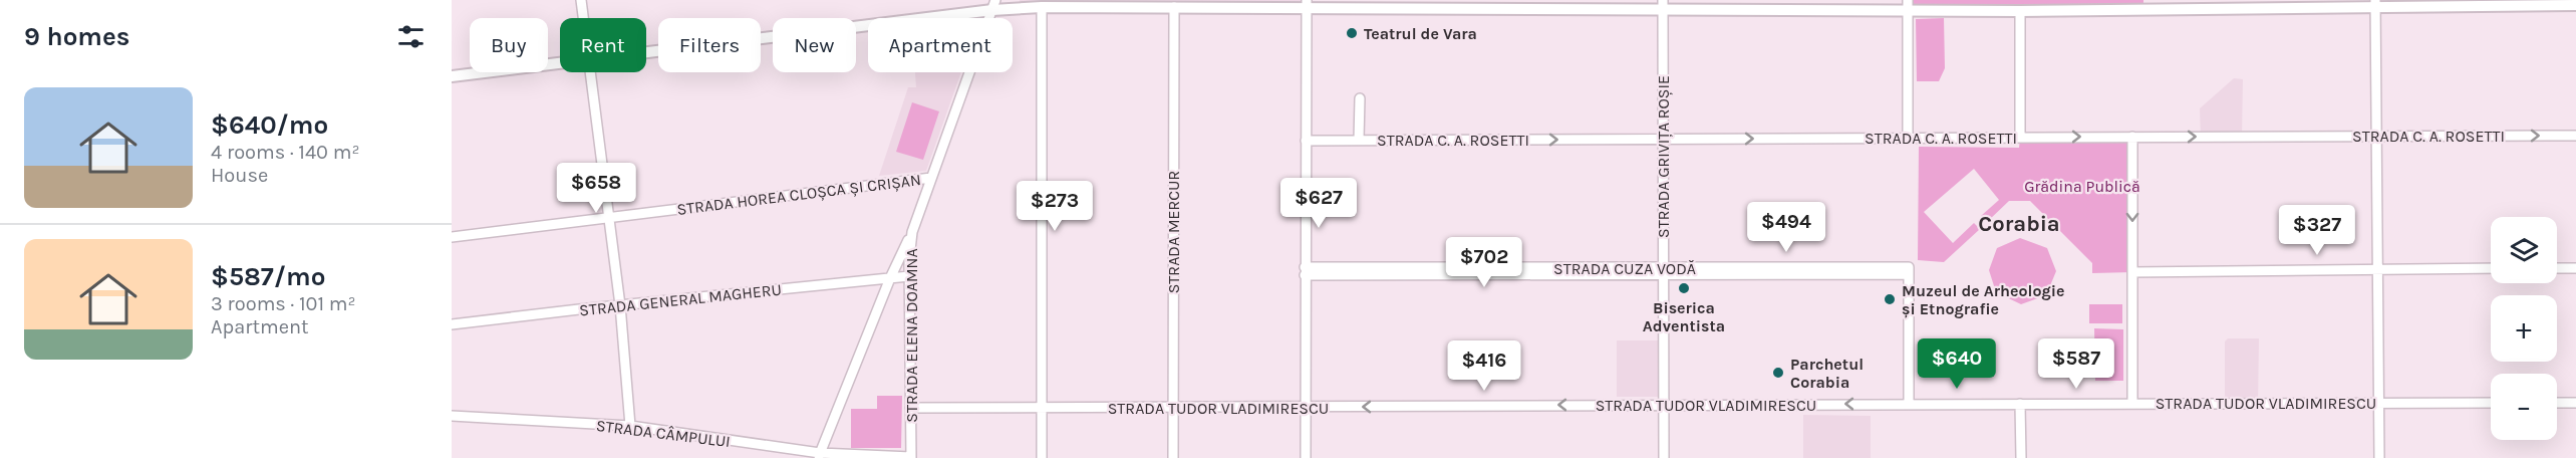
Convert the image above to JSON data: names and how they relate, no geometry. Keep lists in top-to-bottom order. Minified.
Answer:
{"streets":{"street":["STRADA C. A. ROSETTI","STRADA GRIVIȚA ROȘIE","STRADA HOREA CLOȘCA ȘI CRIȘAN","STRADA MERCUR","STRADA CUZA VODĂ","STRADA GENERAL MAGHERU","STRADA ELENA DOAMNA","STRADA TUDOR VLADIMIRESCU","STRADA CÂMPULUI"]},"crossings":[["STRADA C. A. ROSETTI","STRADA GRIVIȚA ROȘIE"],["STRADA GRIVIȚA ROȘIE","STRADA CUZA VODĂ"],["STRADA GRIVIȚA ROȘIE","STRADA TUDOR VLADIMIRESCU"],["STRADA HOREA CLOȘCA ȘI CRIȘAN","STRADA ELENA DOAMNA"],["STRADA MERCUR","STRADA TUDOR VLADIMIRESCU"],["STRADA CUZA VODĂ","STRADA TUDOR VLADIMIRESCU"],["STRADA GENERAL MAGHERU","STRADA ELENA DOAMNA"],["STRADA ELENA DOAMNA","STRADA TUDOR VLADIMIRESCU"],["STRADA ELENA DOAMNA","STRADA CÂMPULUI"]],"one_way":["STRADA C. A. ROSETTI","STRADA TUDOR VLADIMIRESCU"],"districts":["Corabia"],"parks":["Grădina Publică"],"places":["Teatrul de Vara","Biserica Adventista","Muzeul de Arheologie și Etnografie","Parchetul Corabia"],"page":{"heading":"9 homes","chip":["Buy","Rent","Filters","New","Apartment"],"list":[{"name":"$640/mo","note":"4 rooms · 140 m² · House"},{"name":"$587/mo","note":"3 rooms · 101 m² · Apartment"}],"price":["$658","$627","$273","$494","$327","$702","$640","$587","$416"],"map_buttons":["+","−"]}}
